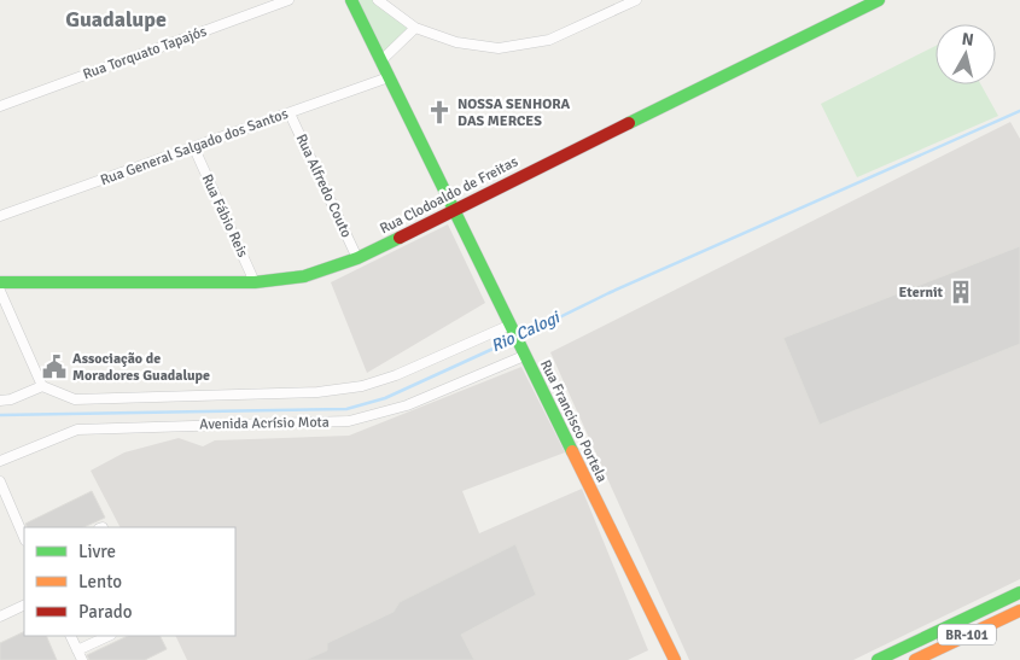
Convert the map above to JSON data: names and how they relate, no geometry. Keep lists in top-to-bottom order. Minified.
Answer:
{"streets":{"main road":["Rua Clodoaldo de Freitas","Rua Francisco Portela","BR-101"],"street":["Rua Torquato Tapajós","Rua General Salgado dos Santos","Rua Alfredo Couto","Rua Fábio Reis","Avenida Acrísio Mota"]},"crossings":[["Rua General Salgado dos Santos","Rua Alfredo Couto"],["Rua General Salgado dos Santos","Rua Fábio Reis"],["Rua General Salgado dos Santos","Rua Francisco Portela"],["Rua Alfredo Couto","Rua Clodoaldo de Freitas"],["Rua Clodoaldo de Freitas","Rua Fábio Reis"],["Rua Clodoaldo de Freitas","Rua Francisco Portela"],["Rua Francisco Portela","Avenida Acrísio Mota"]],"districts":["Guadalupe"],"water":["Rio Calogi"],"places":{"church":["NOSSA SENHORA DAS MERCES"],"building":["Eternit"],"public building":["Associação de Moradores Guadalupe"]},"legend":["Livre","Lento","Parado"],"north":"top"}
